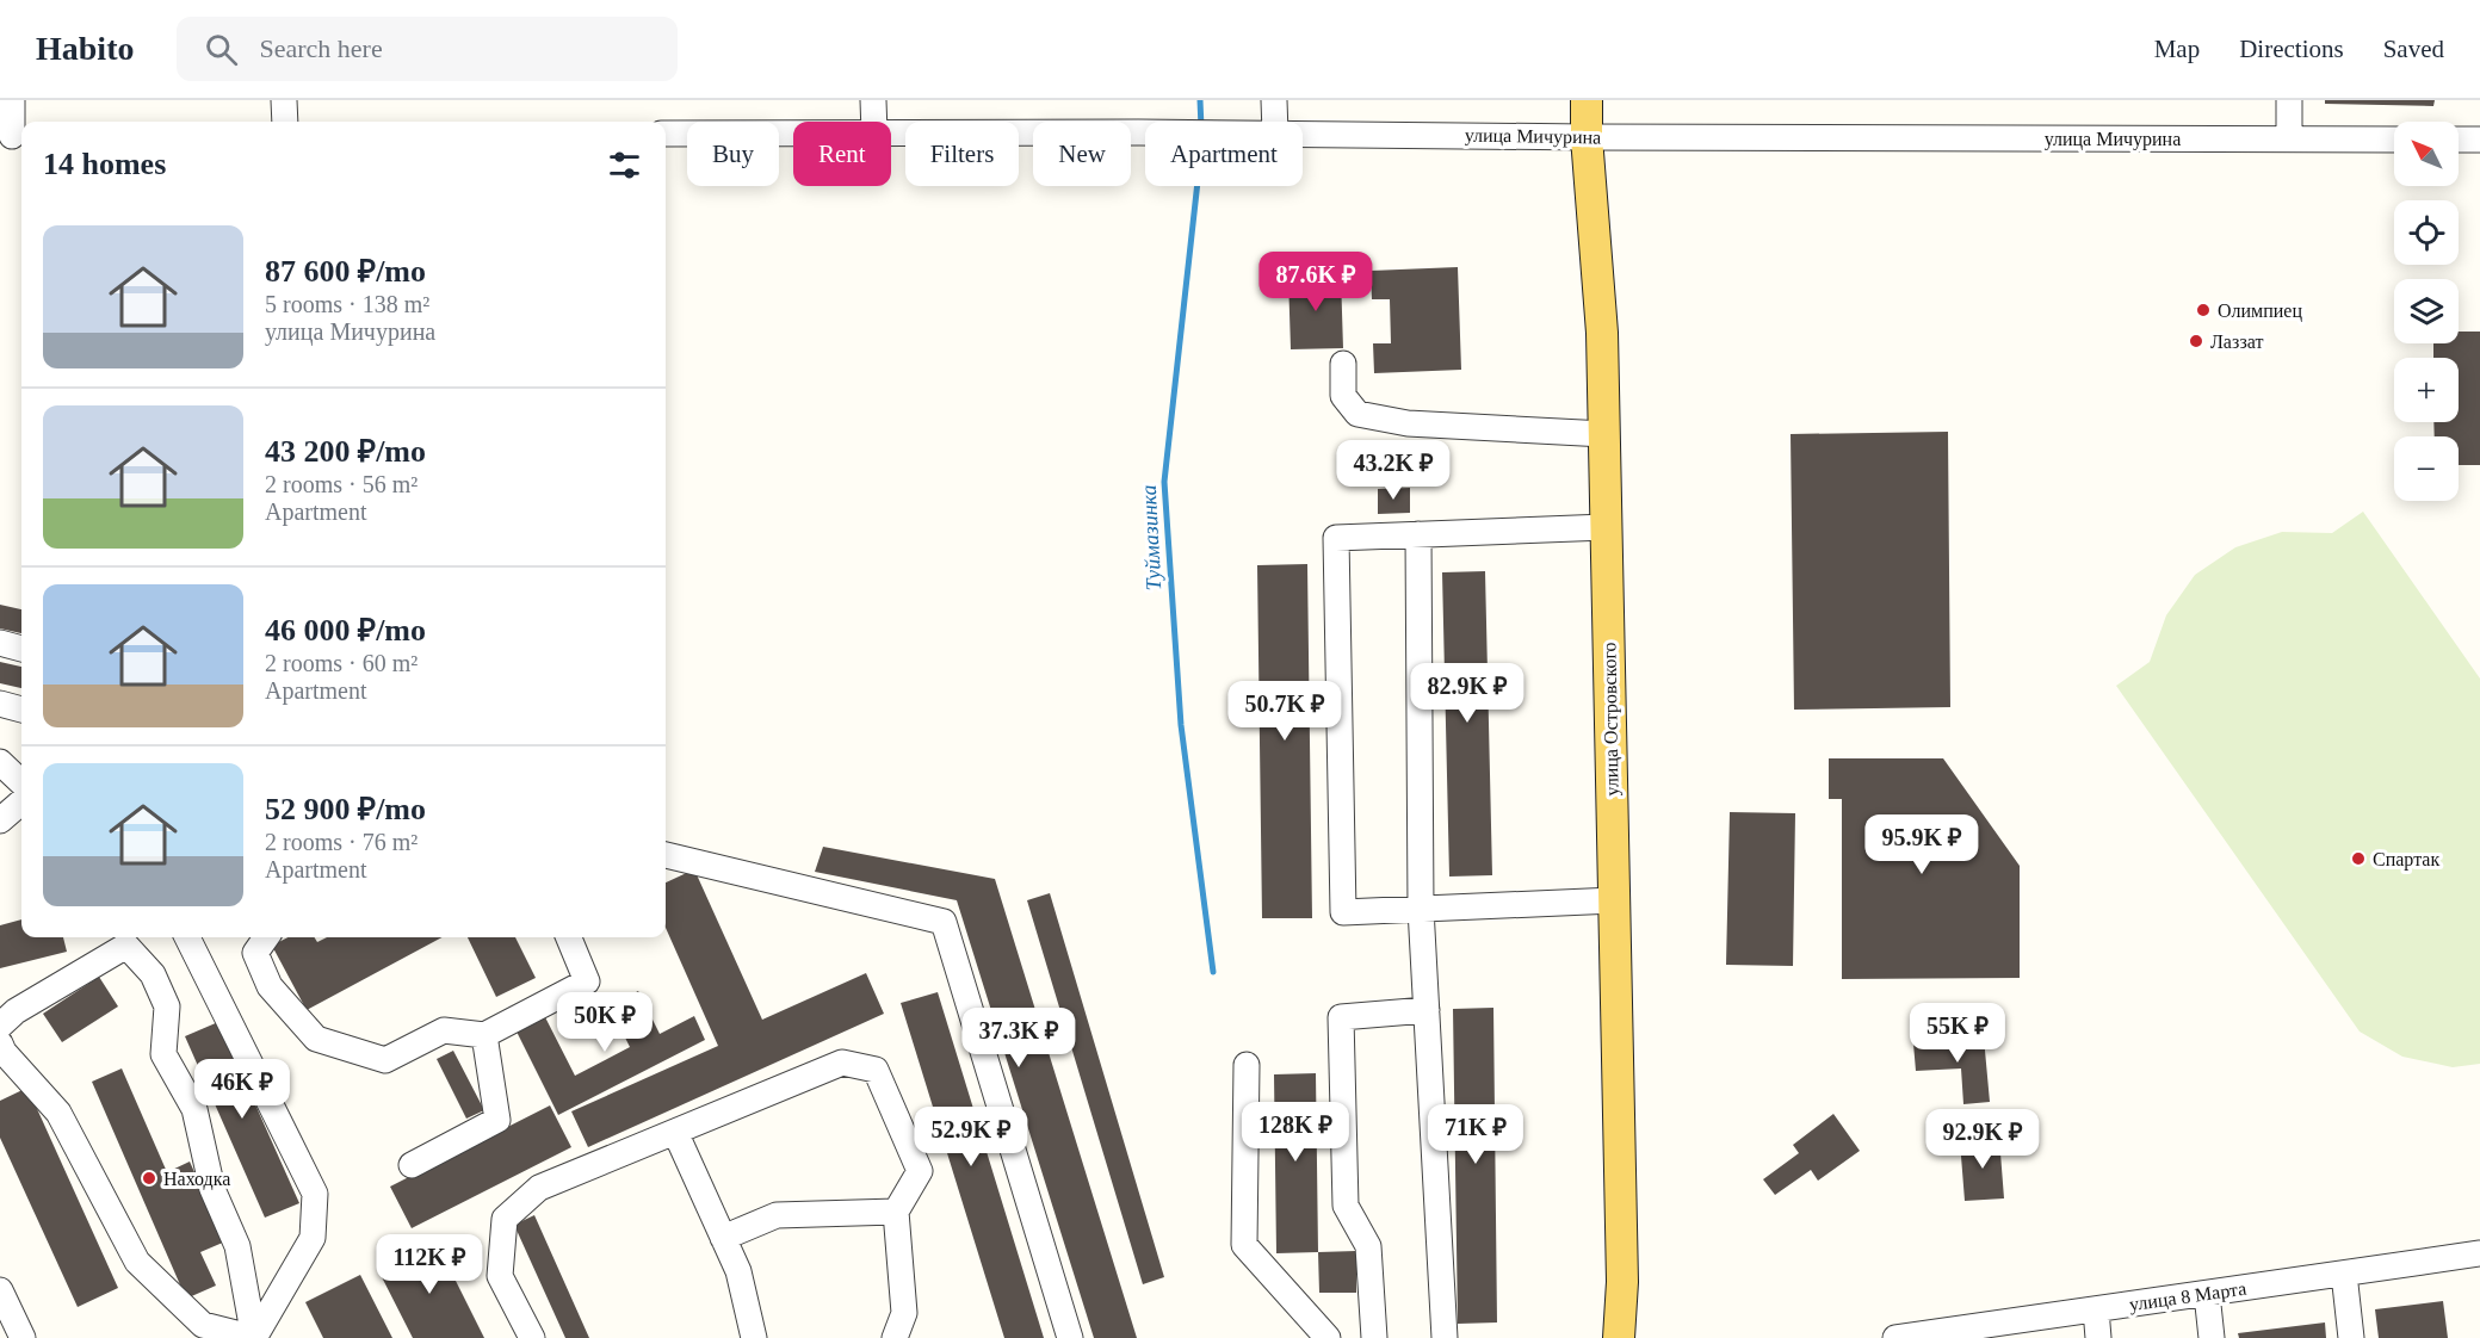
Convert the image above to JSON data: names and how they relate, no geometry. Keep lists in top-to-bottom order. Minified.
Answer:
{"streets":{"main road":["улица Островского"],"street":["улица Мичурина","улица 8 Марта"]},"crossings":[["улица Мичурина","улица Островского"]],"water":["Туймазинка"],"places":["Олимпиец","Лаззат","Спартак","Находка"],"north":"top left","page":{"header":"Habito","search":"Search here","nav":["Map","Directions","Saved"],"map_buttons":["+","−"],"chip":["Buy","Rent","Filters","New","Apartment"],"heading":"14 homes","list":[{"name":"87 600 ₽/mo","note":"5 rooms · 138 m² · улица Мичурина"},{"name":"43 200 ₽/mo","note":"2 rooms · 56 m² · Apartment"},{"name":"46 000 ₽/mo","note":"2 rooms · 60 m² · Apartment"},{"name":"52 900 ₽/mo","note":"2 rooms · 76 m² · Apartment"}],"price":["87.6K ₽","43.2K ₽","82.9K ₽","50.7K ₽","95.9K ₽","50K ₽","55K ₽","37.3K ₽","46K ₽","128K ₽","71K ₽","52.9K ₽","92.9K ₽","112K ₽"]}}
